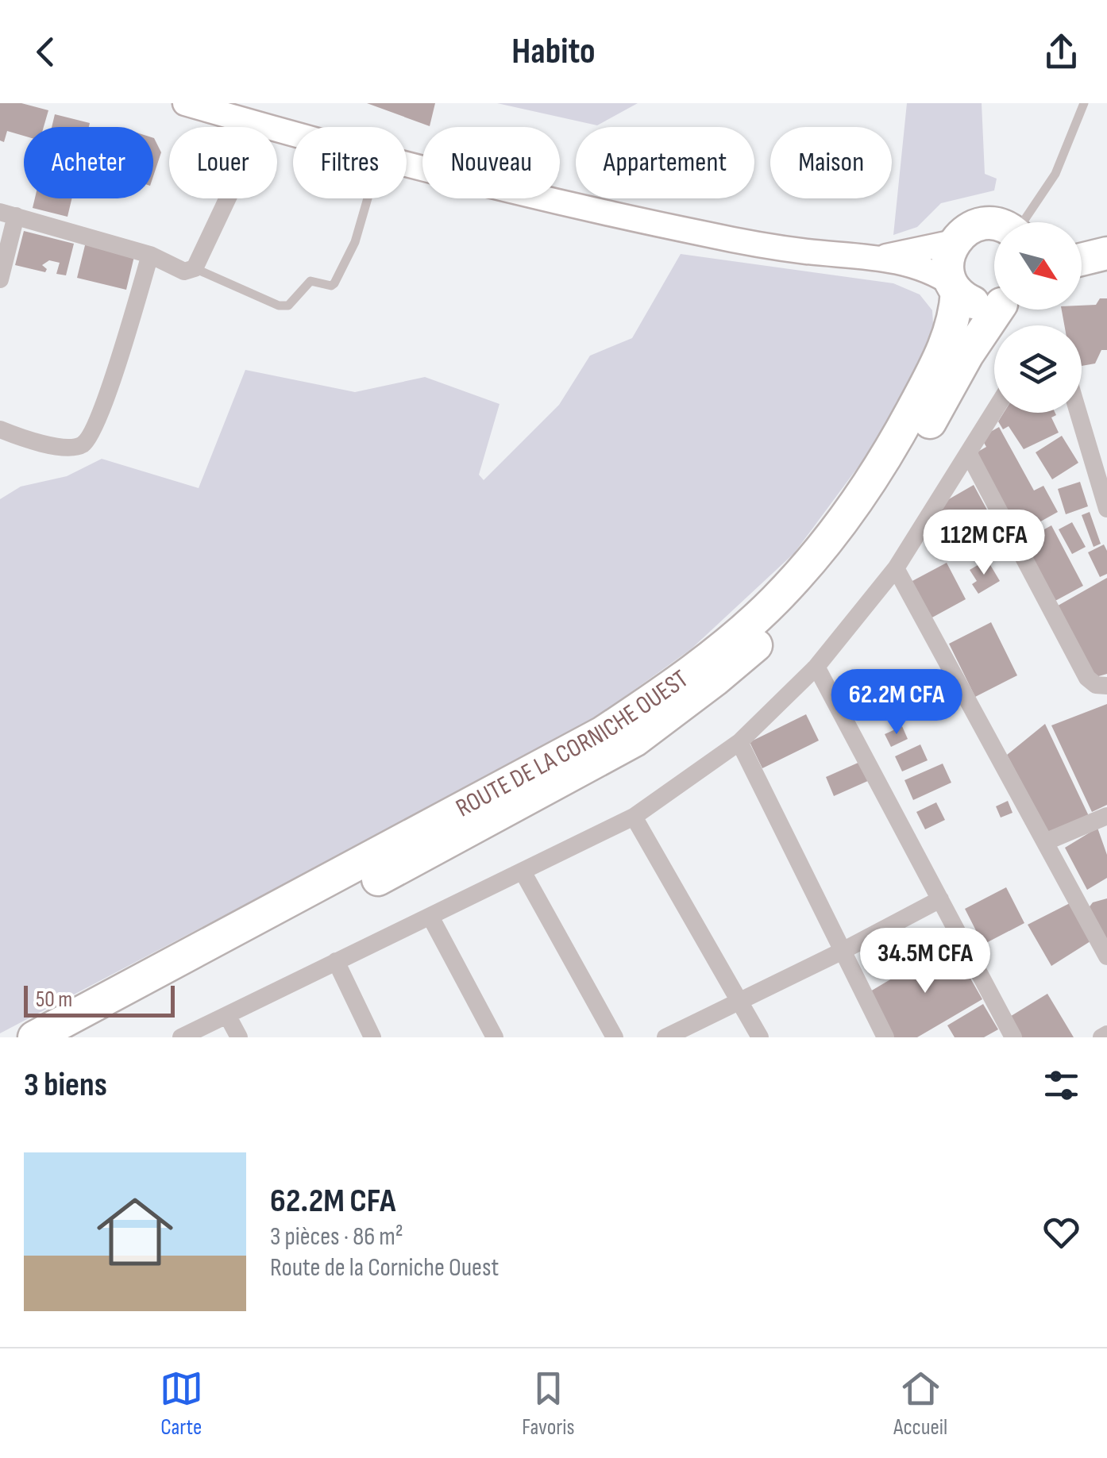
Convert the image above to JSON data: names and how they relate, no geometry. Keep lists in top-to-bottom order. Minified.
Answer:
{"streets":{"highway":["ROUTE DE LA CORNICHE OUEST"]},"scale_bar":"50 m","north":"bottom right","page":{"header":"Habito","chip":["Acheter","Louer","Filtres","Nouveau","Appartement","Maison"],"price":["112M CFA","62.2M CFA","34.5M CFA"],"scale":"50 m","heading":"3 biens","list":[{"name":"62.2M CFA","note":"3 pièces · 86 m² · Route de la Corniche Ouest"}],"tabs":["Carte","Favoris","Accueil"]}}
